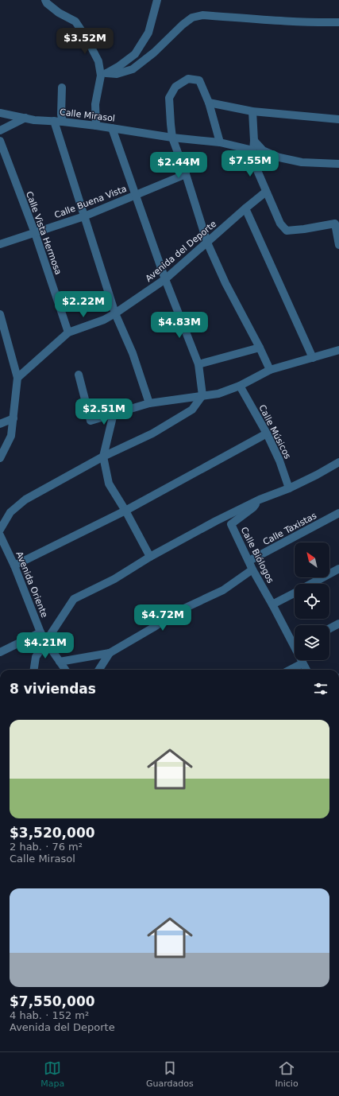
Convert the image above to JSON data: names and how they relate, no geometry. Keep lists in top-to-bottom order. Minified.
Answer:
{"streets":{"street":["Calle Mirasol","Calle Buena Vista","Calle Vista Hermosa","Avenida del Deporte","Calle Músicos","Calle Taxistas","Calle Biólogos","Avenida Oriente"]},"crossings":[["Calle Buena Vista","Calle Vista Hermosa"],["Calle Vista Hermosa","Avenida del Deporte"],["Calle Músicos","Calle Biólogos"],["Calle Taxistas","Calle Biólogos"]],"north":"top left","page":{"price":["$3.52M","$7.55M","$2.44M","$2.22M","$4.83M","$2.51M","$4.72M","$4.21M"],"heading":"8 viviendas","list":[{"name":"$3,520,000","note":"2 hab. · 76 m² · Calle Mirasol"},{"name":"$7,550,000","note":"4 hab. · 152 m² · Avenida del Deporte"}],"tabs":["Mapa","Guardados","Inicio"]}}
